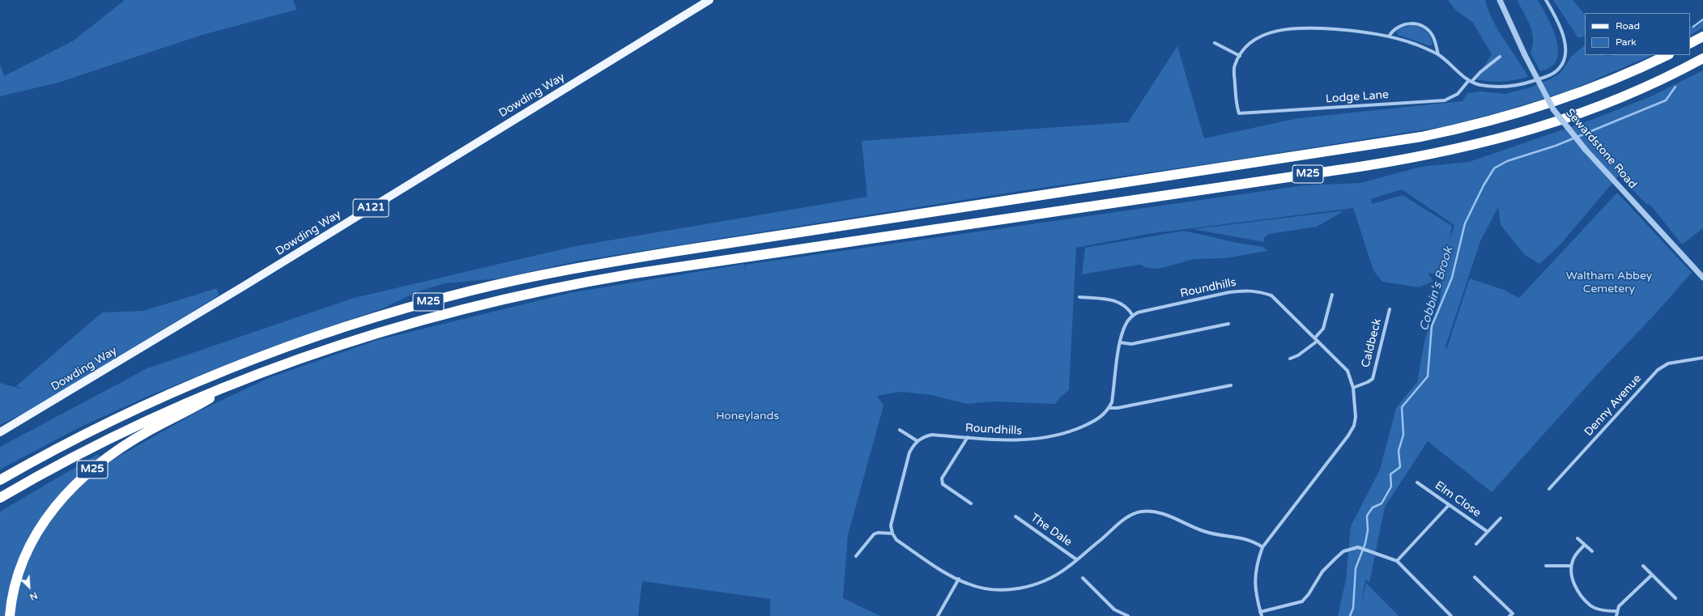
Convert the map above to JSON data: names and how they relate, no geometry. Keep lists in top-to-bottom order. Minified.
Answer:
{"streets":{"highway":["M25"],"main road":["Dowding Way","A121"],"street":["Lodge Lane","Sewardstone Road","Roundhills","Caldbeck","Denny Avenue","Elm Close","The Dale"]},"crossings":[["Roundhills","Caldbeck"]],"water":["Cobbin's Brook"],"parks":["Waltham Abbey Cemetery","Honeylands"],"legend":["Road","Park"],"north":"bottom right"}
